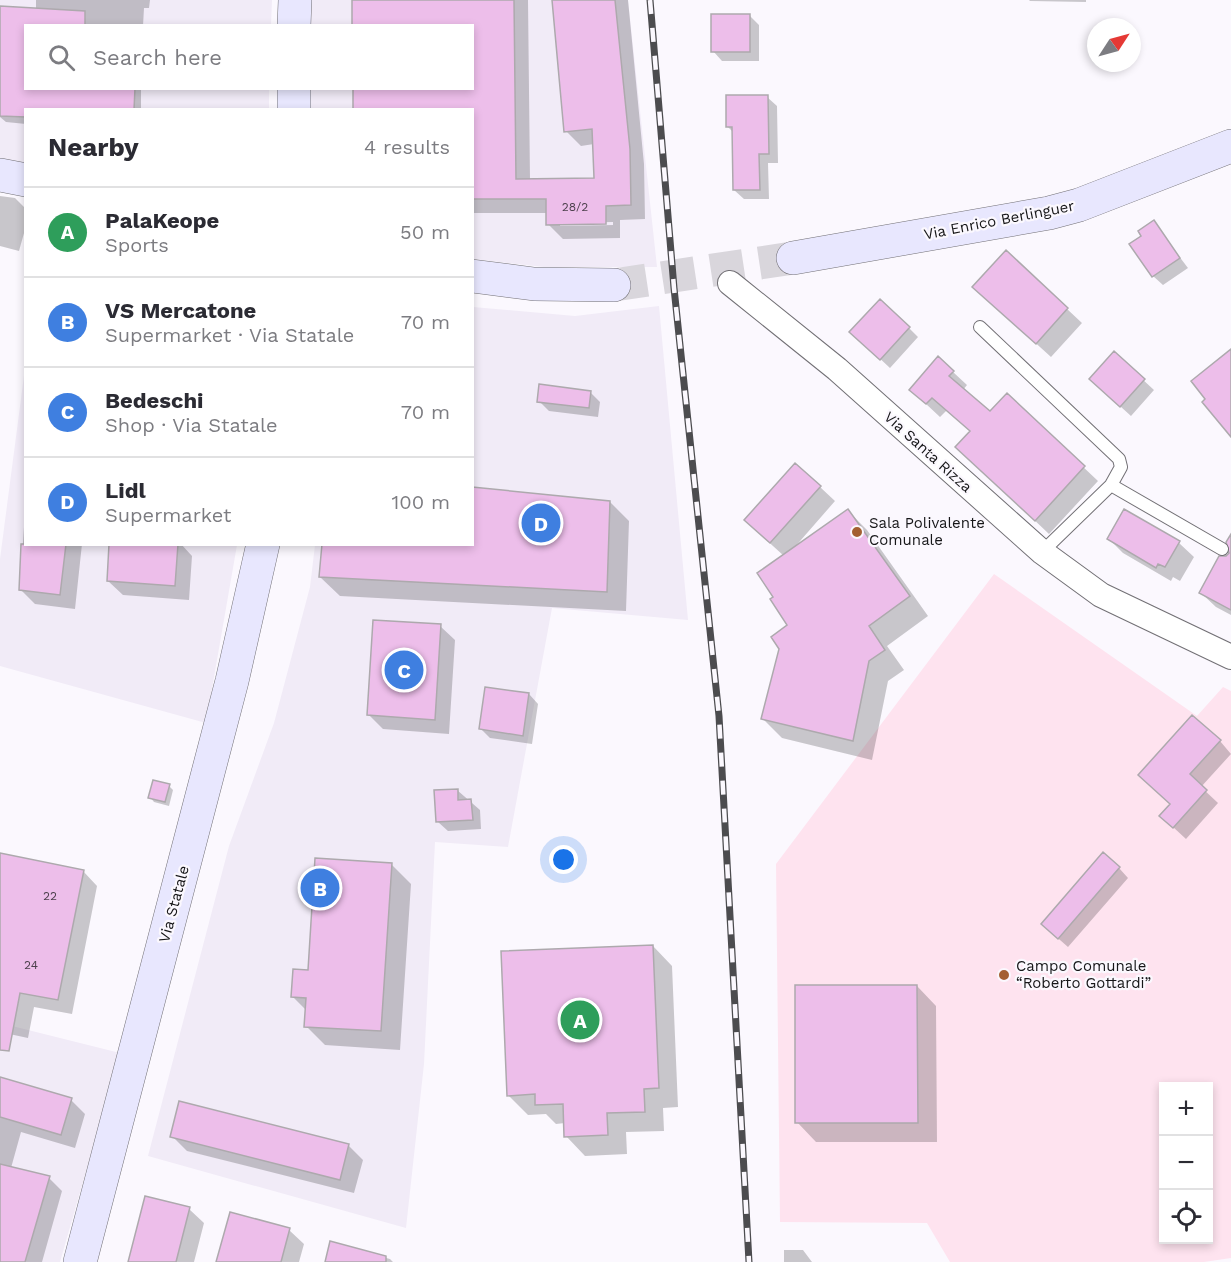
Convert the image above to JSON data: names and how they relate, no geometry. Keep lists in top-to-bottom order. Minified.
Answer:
{"streets":{"main road":["Via Enrico Berlinguer","Via Statale"],"street":["Via Santa Rizza"]},"places":["Sala Polivalente Comunale","Campo Comunale “Roberto Gottardi”"],"house_numbers":["28/2","22","24"],"north":"top right","page":{"search":"Search here","heading":["Nearby","4 results"],"list":[{"mark":"A","name":"PalaKeope","note":"Sports","value":"50 m"},{"mark":"B","name":"VS Mercatone","note":"Supermarket · Via Statale","value":"70 m"},{"mark":"C","name":"Bedeschi","note":"Shop · Via Statale","value":"70 m"},{"mark":"D","name":"Lidl","note":"Supermarket","value":"100 m"}],"pins":["D","C","B","A"],"map_buttons":["+","−"]}}
